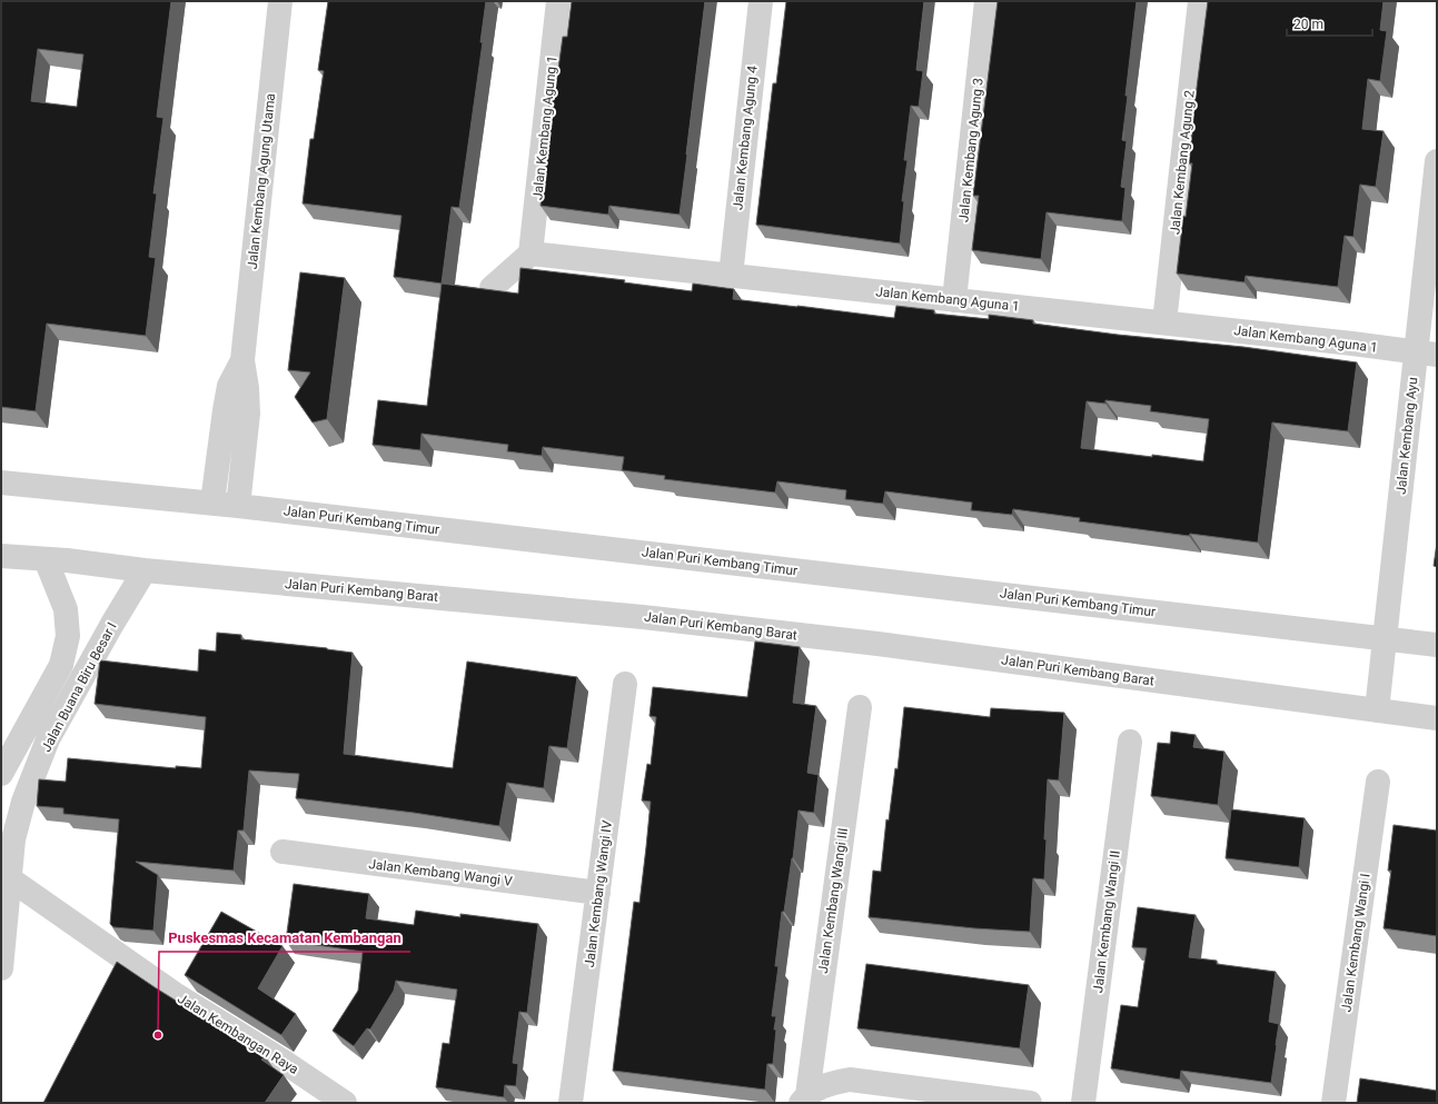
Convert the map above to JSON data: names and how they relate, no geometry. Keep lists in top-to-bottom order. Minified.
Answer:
{"streets":{"street":["Jalan Kembang Agung 1","Jalan Kembang Agung 4","Jalan Kembang Agung 3","Jalan Kembang Agung 2","Jalan Kembang Agung Utama","Jalan Kembang Aguna 1","Jalan Kembang Ayu","Jalan Puri Kembang Timur","Jalan Puri Kembang Barat","Jalan Buana Biru Besar I","Jalan Kembang Wangi V","Jalan Kembang Wangi IV","Jalan Kembang Wangi III","Jalan Kembang Wangi II","Jalan Kembang Wangi I","Jalan Kembangan Raya"]},"crossings":[["Jalan Kembang Agung 1","Jalan Kembang Aguna 1"],["Jalan Kembang Agung 4","Jalan Kembang Aguna 1"],["Jalan Kembang Agung 3","Jalan Kembang Aguna 1"],["Jalan Kembang Agung 2","Jalan Kembang Aguna 1"],["Jalan Kembang Agung Utama","Jalan Puri Kembang Timur"],["Jalan Kembang Aguna 1","Jalan Kembang Ayu"],["Jalan Kembang Ayu","Jalan Puri Kembang Timur"],["Jalan Kembang Ayu","Jalan Puri Kembang Barat"],["Jalan Puri Kembang Barat","Jalan Buana Biru Besar I"],["Jalan Buana Biru Besar I","Jalan Kembangan Raya"],["Jalan Kembang Wangi V","Jalan Kembang Wangi IV"]],"places":["Puskesmas Kecamatan Kembangan"],"scale_bar":"20 m"}
